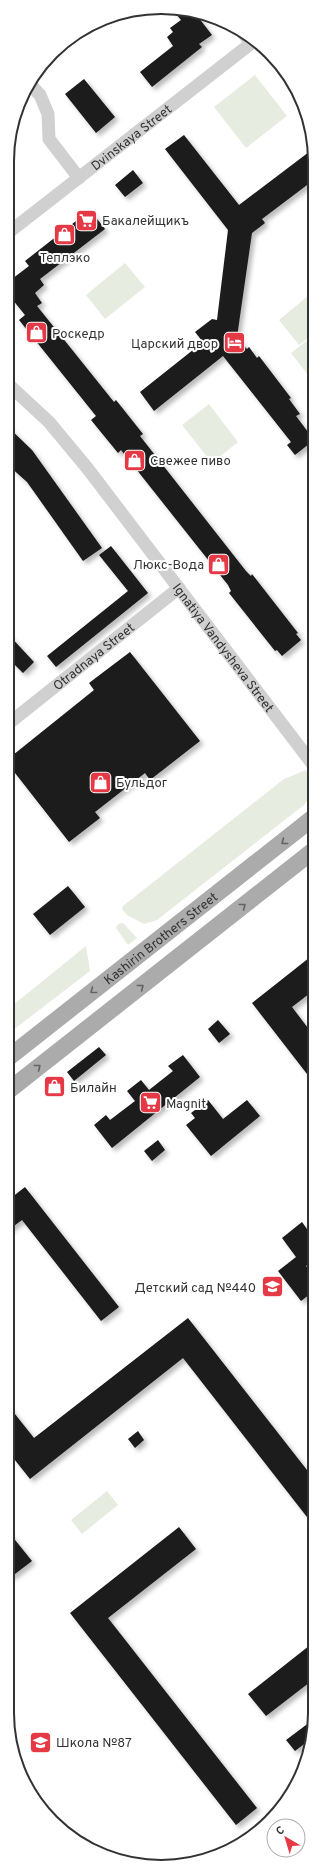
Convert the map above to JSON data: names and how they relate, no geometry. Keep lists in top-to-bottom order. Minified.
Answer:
{"streets":{"main road":["Kashirin Brothers Street"],"street":["Dvinskaya Street","Ignatiya Vandysheva Street","Otradnaya Street"]},"crossings":[["Ignatiya Vandysheva Street","Otradnaya Street"]],"places":{"supermarket":["Бакалейщикъ","Magnit"],"shop":["Теплэко","Роскедр","Свежее пиво","Люкс-Вода","Бульдог","Билайн"],"hotel":["Царский двор"],"school or university":["Детский сад №440","Школа №87"]},"north":"top left"}
